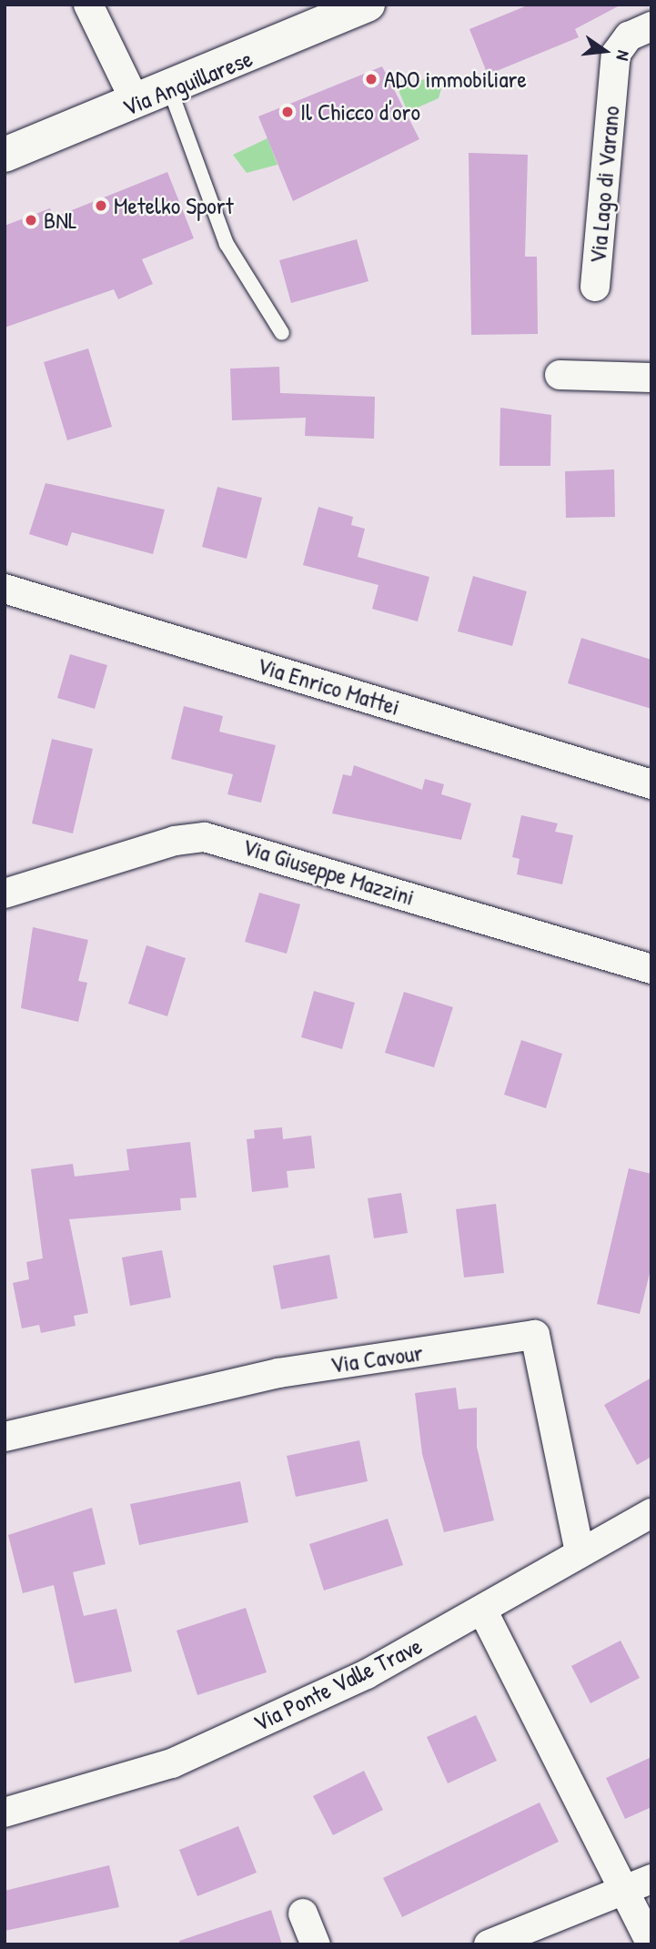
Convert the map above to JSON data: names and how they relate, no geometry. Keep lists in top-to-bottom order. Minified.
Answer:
{"streets":{"main road":["Via Anguillarese"],"street":["Via Lago di Varano","Via Enrico Mattei","Via Giuseppe Mazzini","Via Cavour","Via Ponte Valle Trave"]},"crossings":[["Via Cavour","Via Ponte Valle Trave"]],"places":["ADO immobiliare","Il Chicco d'oro","Metelko Sport","BNL"],"north":"right"}
